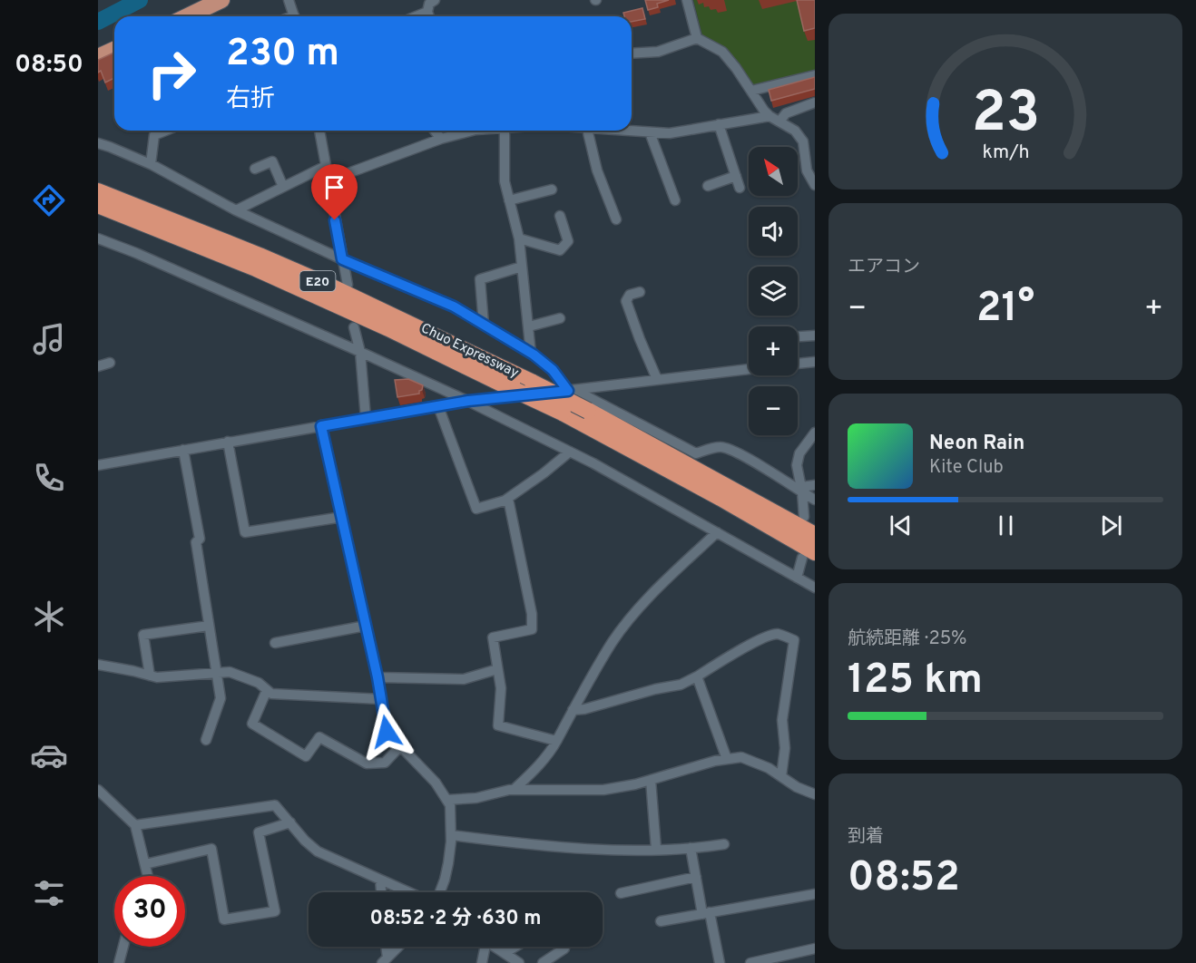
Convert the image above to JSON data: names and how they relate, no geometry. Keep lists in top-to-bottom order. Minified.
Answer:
{"streets":{"highway":["E20","Chuo Expressway"]},"north":"top left","page":{"tabs":"08:50","turn":["230 m","右折"],"map_buttons":["+","−"],"tile":["エアコン",["航続距離 · 25%","125 km"],["到着","08:52"]],"heat":["−","21°","+"],"song":["Neon Rain","Kite Club"],"limit":"30","trip":"08:52 · 2 分 · 630 m","gauge":["23","km/h"]}}
